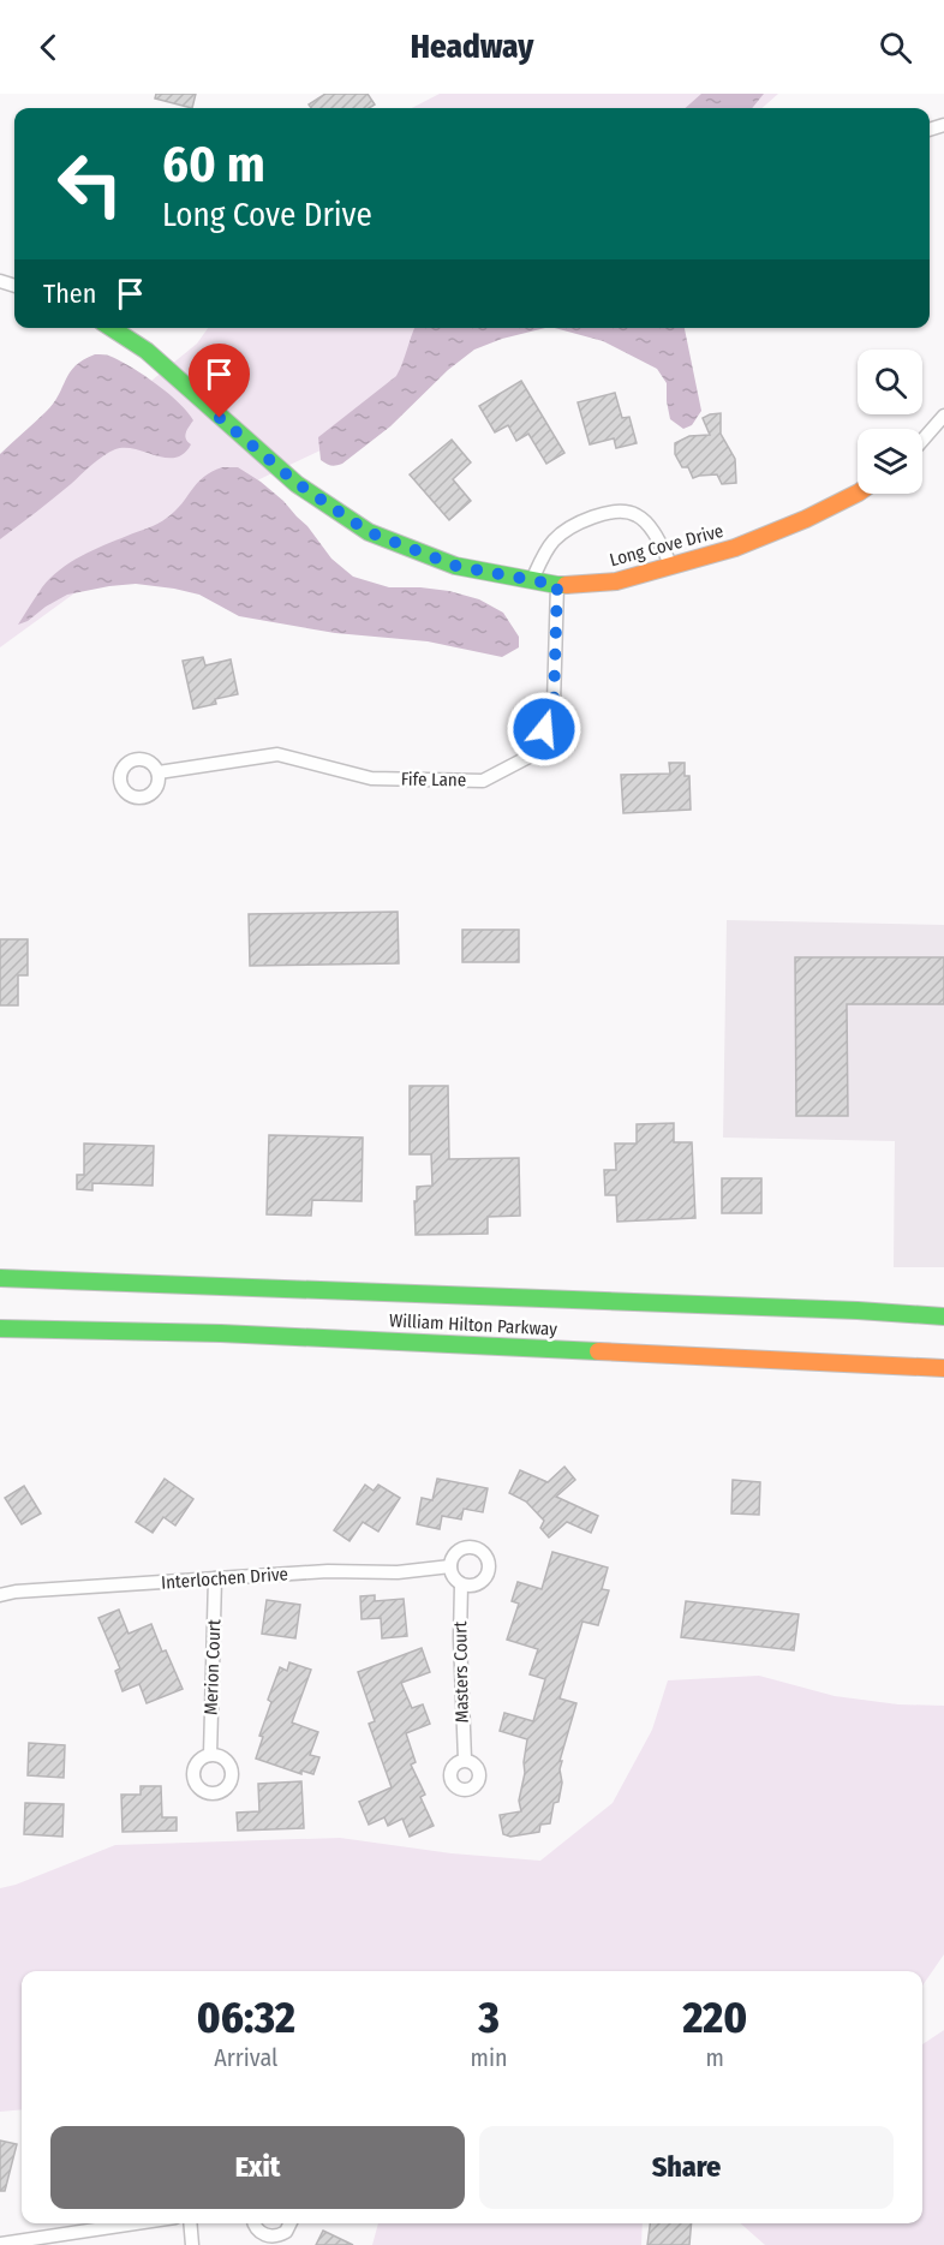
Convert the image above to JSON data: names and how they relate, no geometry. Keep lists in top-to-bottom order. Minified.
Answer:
{"streets":{"main road":["Long Cove Drive","William Hilton Parkway"],"street":["Fife Lane","Interlochen Drive","Merion Court","Masters Court"]},"crossings":[["Long Cove Drive","Fife Lane"],["Interlochen Drive","Merion Court"],["Interlochen Drive","Masters Court"]],"page":{"header":"Headway","turn":["60 m","Long Cove Drive"],"then":"Then","eta":["06:32","Arrival","3","min","220","m"],"buttons":["Exit","Share"]}}
